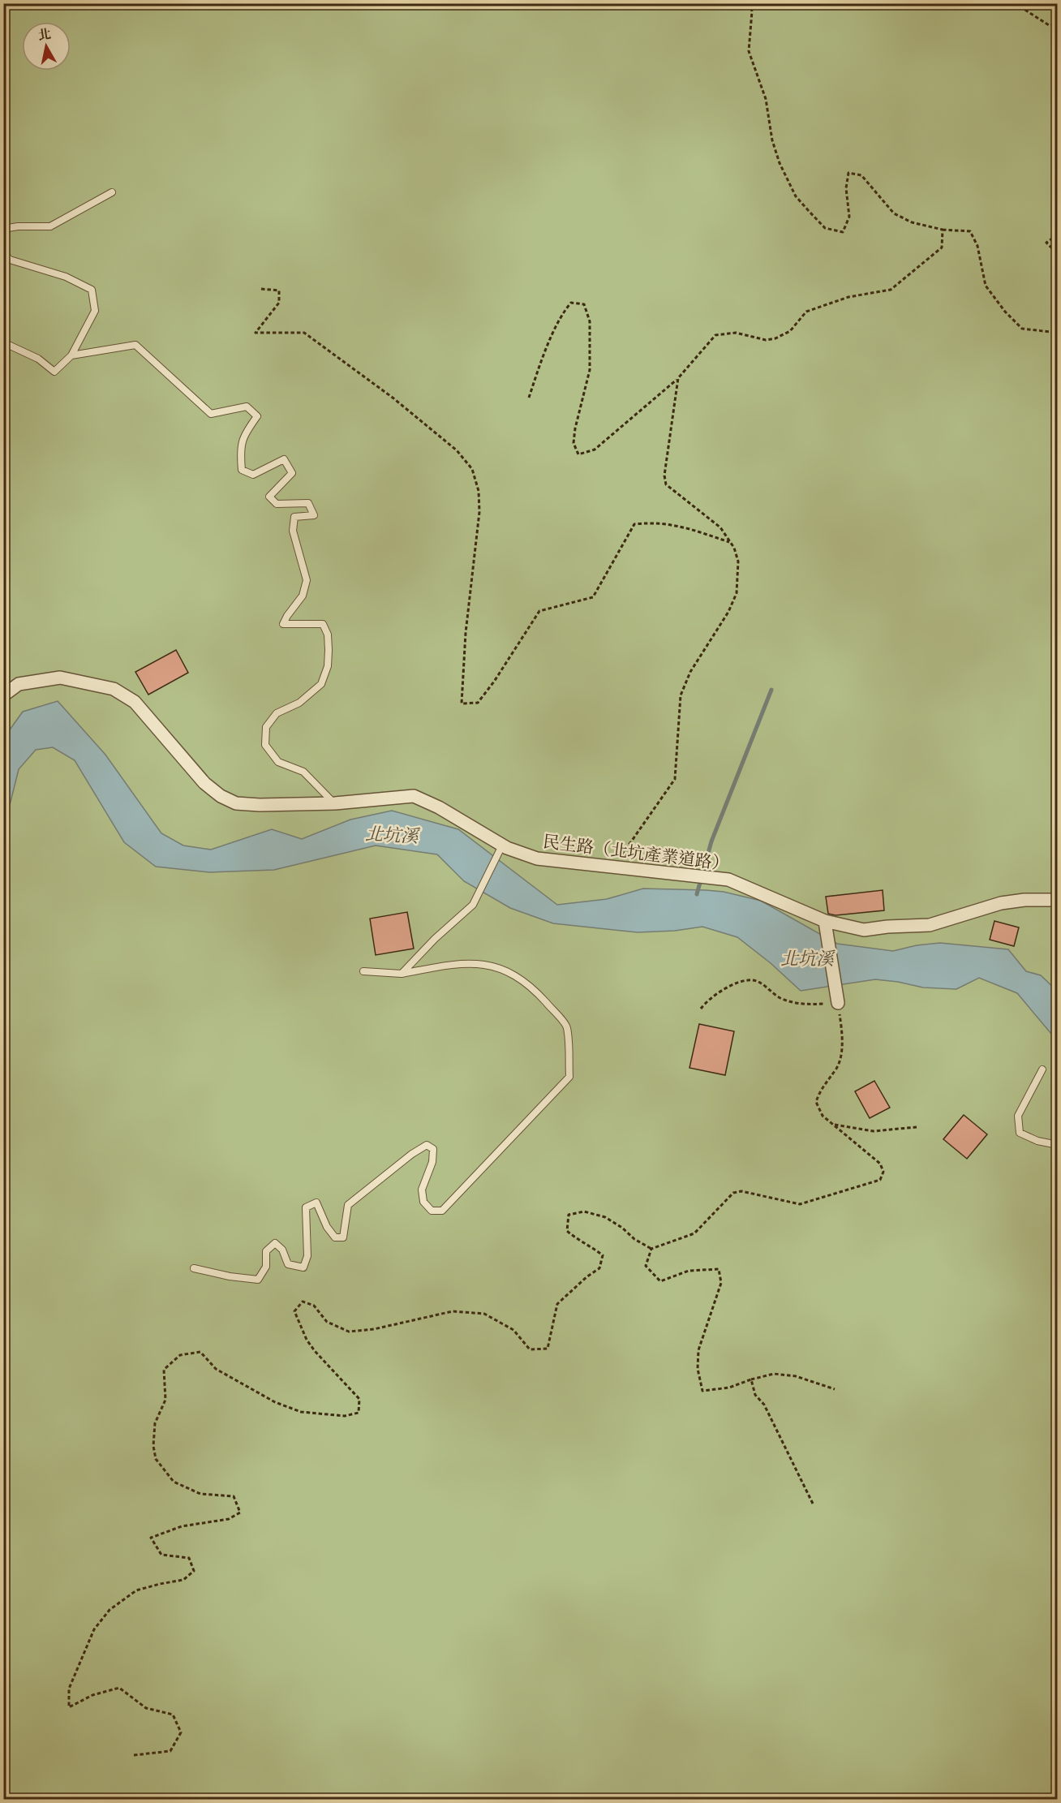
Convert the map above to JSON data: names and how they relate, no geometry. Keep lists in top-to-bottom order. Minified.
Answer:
{"streets":{"street":["民生路（北坑產業道路）"]},"water":["北坑溪"],"north":"top"}
